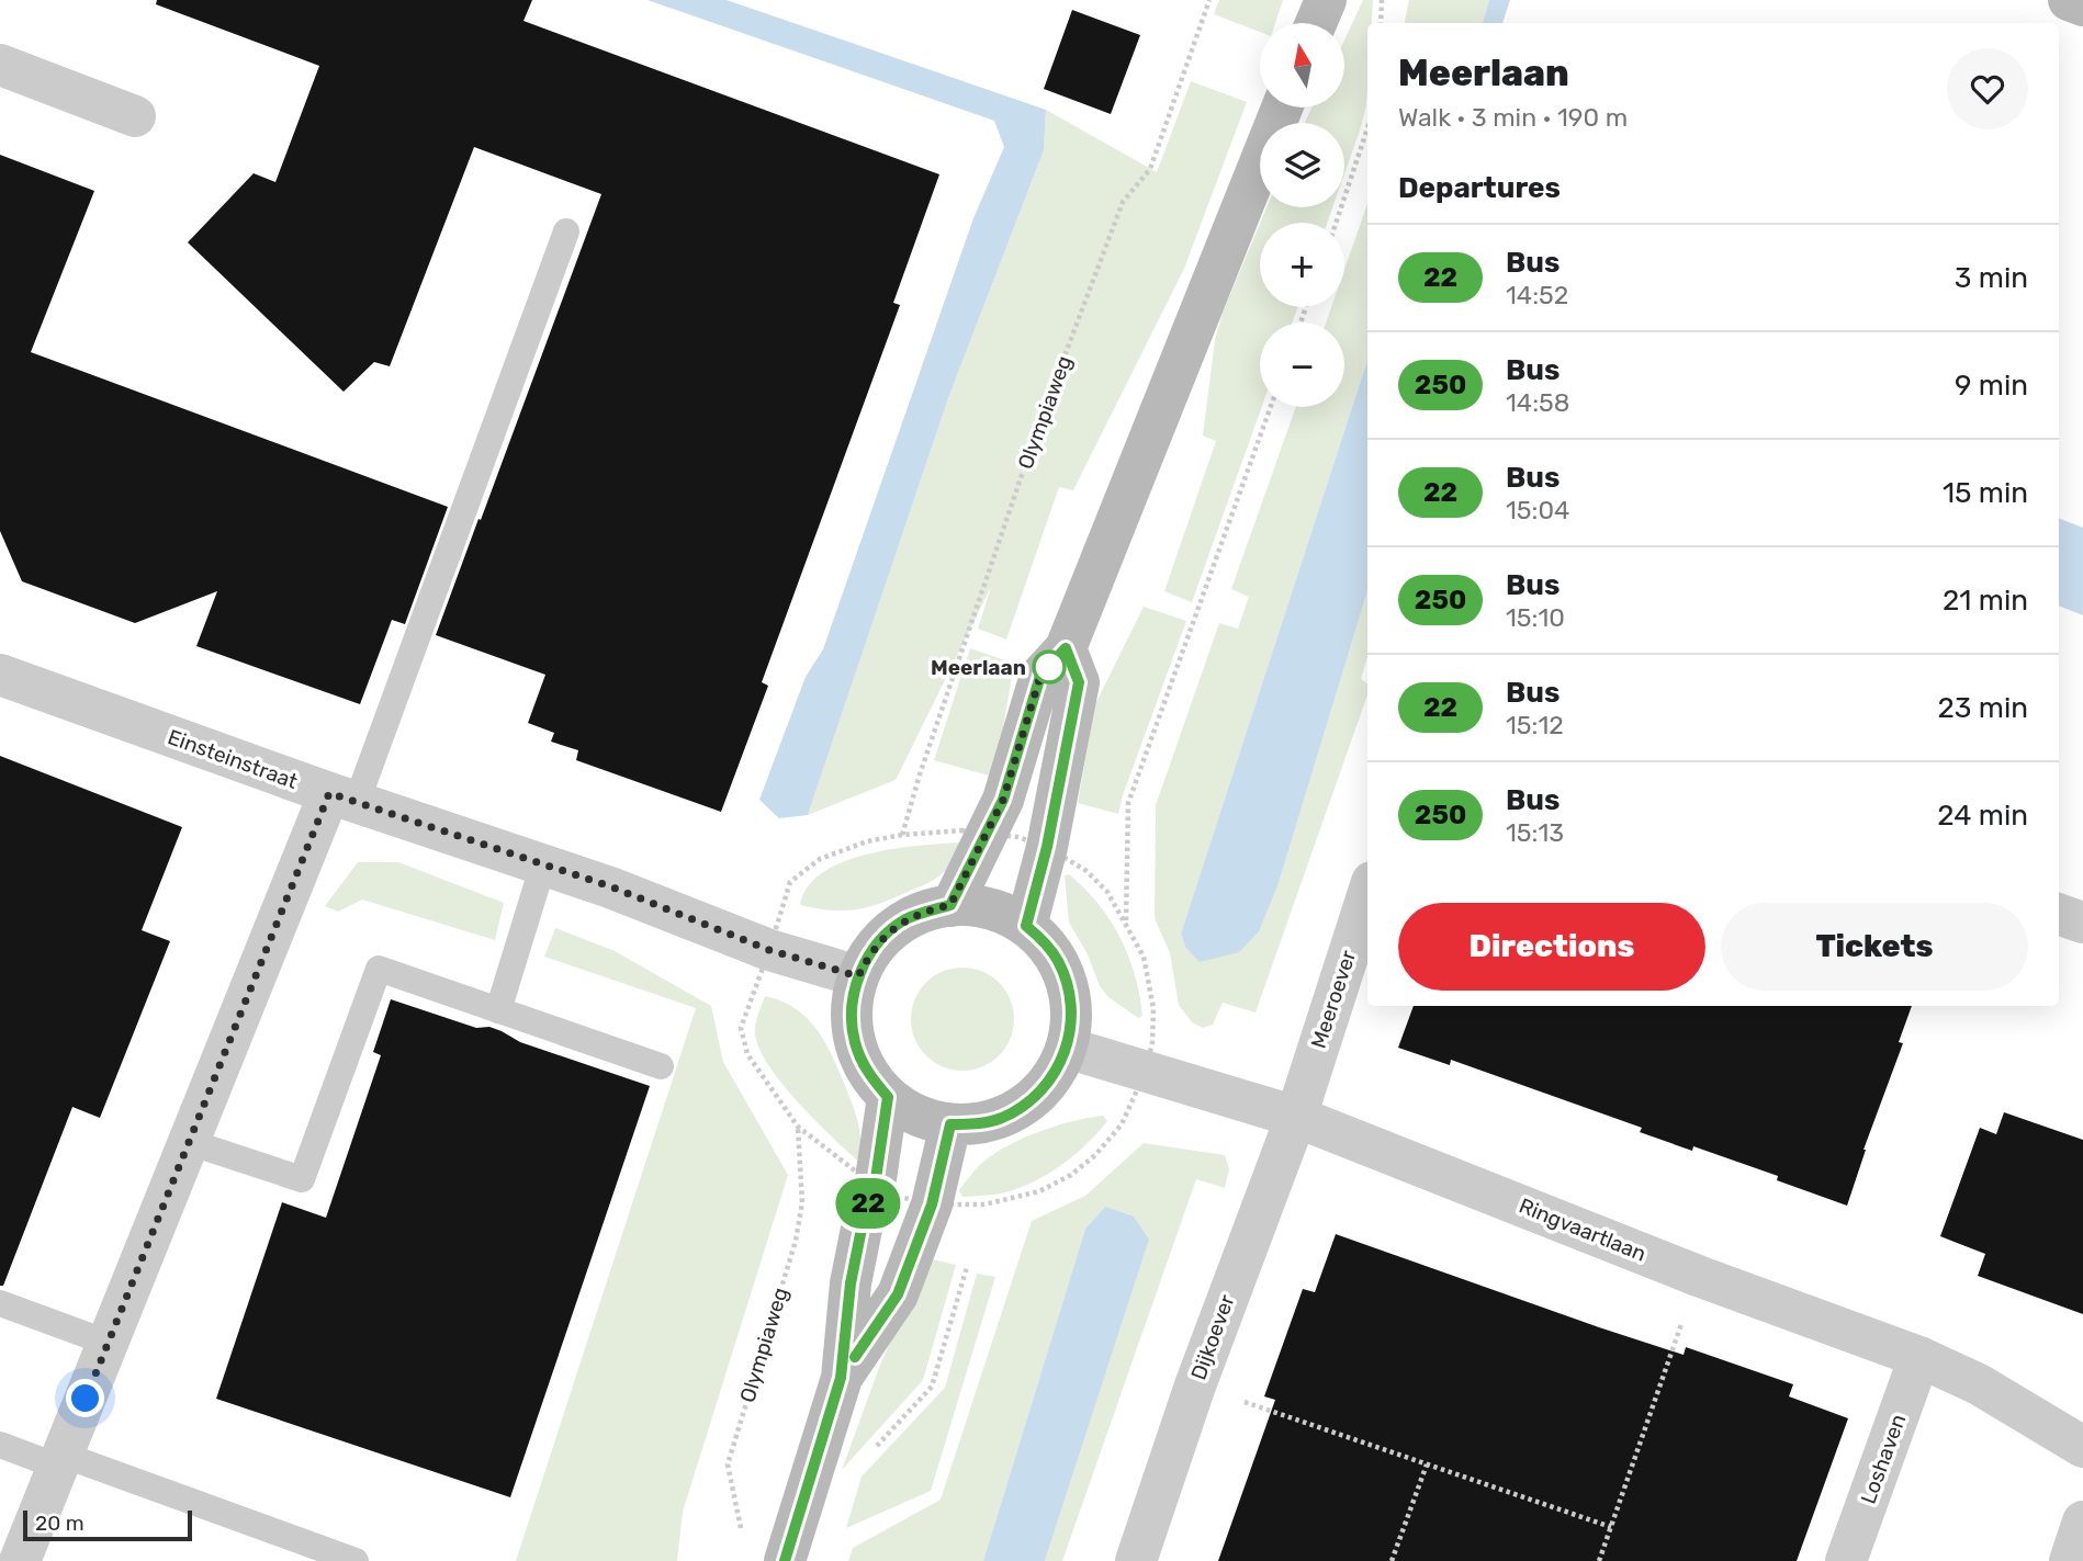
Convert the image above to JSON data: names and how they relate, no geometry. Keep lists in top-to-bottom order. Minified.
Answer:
{"streets":{"street":["Einsteinstraat","Meeroever","Ringvaartlaan","Dijkoever","Loshaven"],"path":["Olympiaweg"]},"crossings":[["Einsteinstraat","Ringvaartlaan"],["Meeroever","Ringvaartlaan"],["Meeroever","Dijkoever"],["Ringvaartlaan","Dijkoever"],["Ringvaartlaan","Loshaven"]],"places":["Meerlaan"],"lines":["bus line 22"],"scale_bar":"20 m","north":"top","page":{"on_map":"22","map_buttons":["+","−"],"heading":[["Meerlaan","Walk · 3 min · 190 m"],"Departures"],"list":[{"mark":"22","name":"Bus","note":"14:52","value":"3 min"},{"mark":"250","name":"Bus","note":"14:58","value":"9 min"},{"mark":"22","name":"Bus","note":"15:04","value":"15 min"},{"mark":"250","name":"Bus","note":"15:10","value":"21 min"},{"mark":"22","name":"Bus","note":"15:12","value":"23 min"},{"mark":"250","name":"Bus","note":"15:13","value":"24 min"}],"buttons":["Directions","Tickets"],"scale":"20 m"}}
